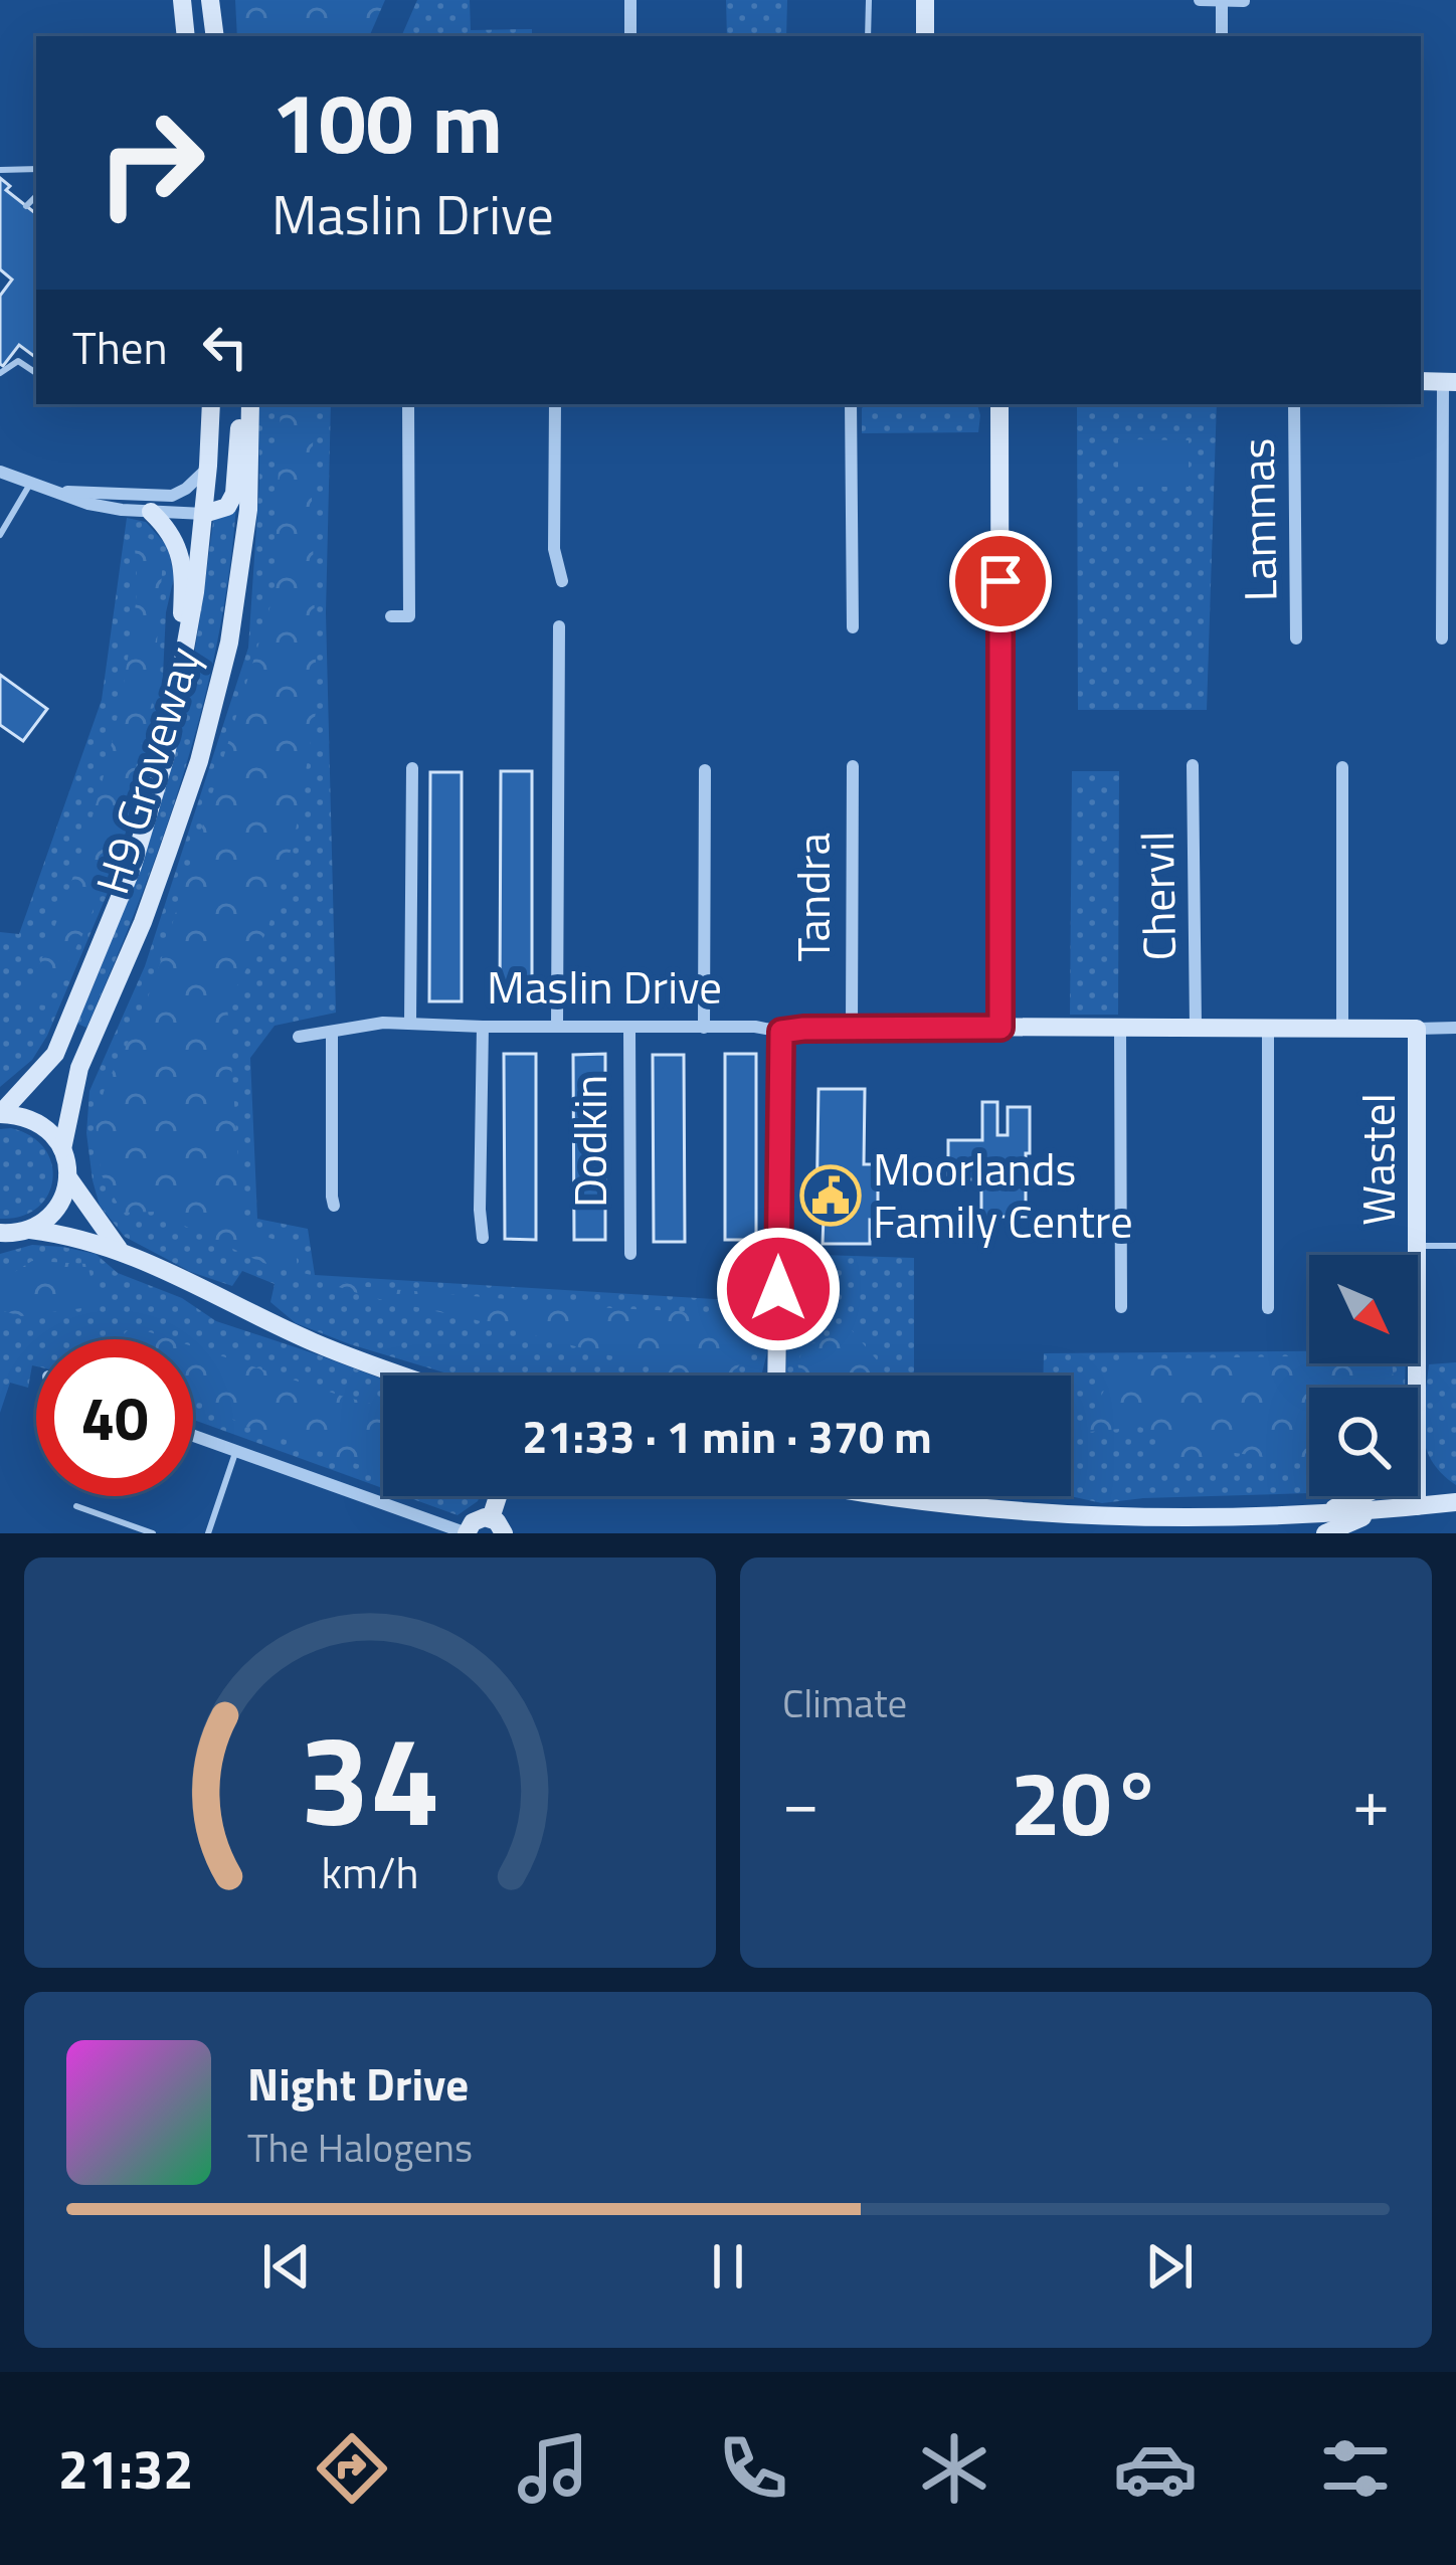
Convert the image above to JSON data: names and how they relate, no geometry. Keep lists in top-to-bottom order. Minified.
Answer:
{"streets":{"street":["Lammas","H9 Groveway","Chervil","Tandra","Maslin Drive","Dodkin","Wastel"]},"crossings":[["Chervil","Maslin Drive"],["Tandra","Maslin Drive"],["Maslin Drive","Dodkin"],["Maslin Drive","Wastel"]],"places":{"public building":["Moorlands Family Centre"]},"north":"bottom right","page":{"turn":["100 m","Maslin Drive"],"then":"Then","limit":"40","trip":"21:33 · 1 min · 370 m","tile":"Climate","heat":["−","20°","+"],"song":["Night Drive","The Halogens"],"tabs":"21:32","gauge":["34","km/h"]}}
